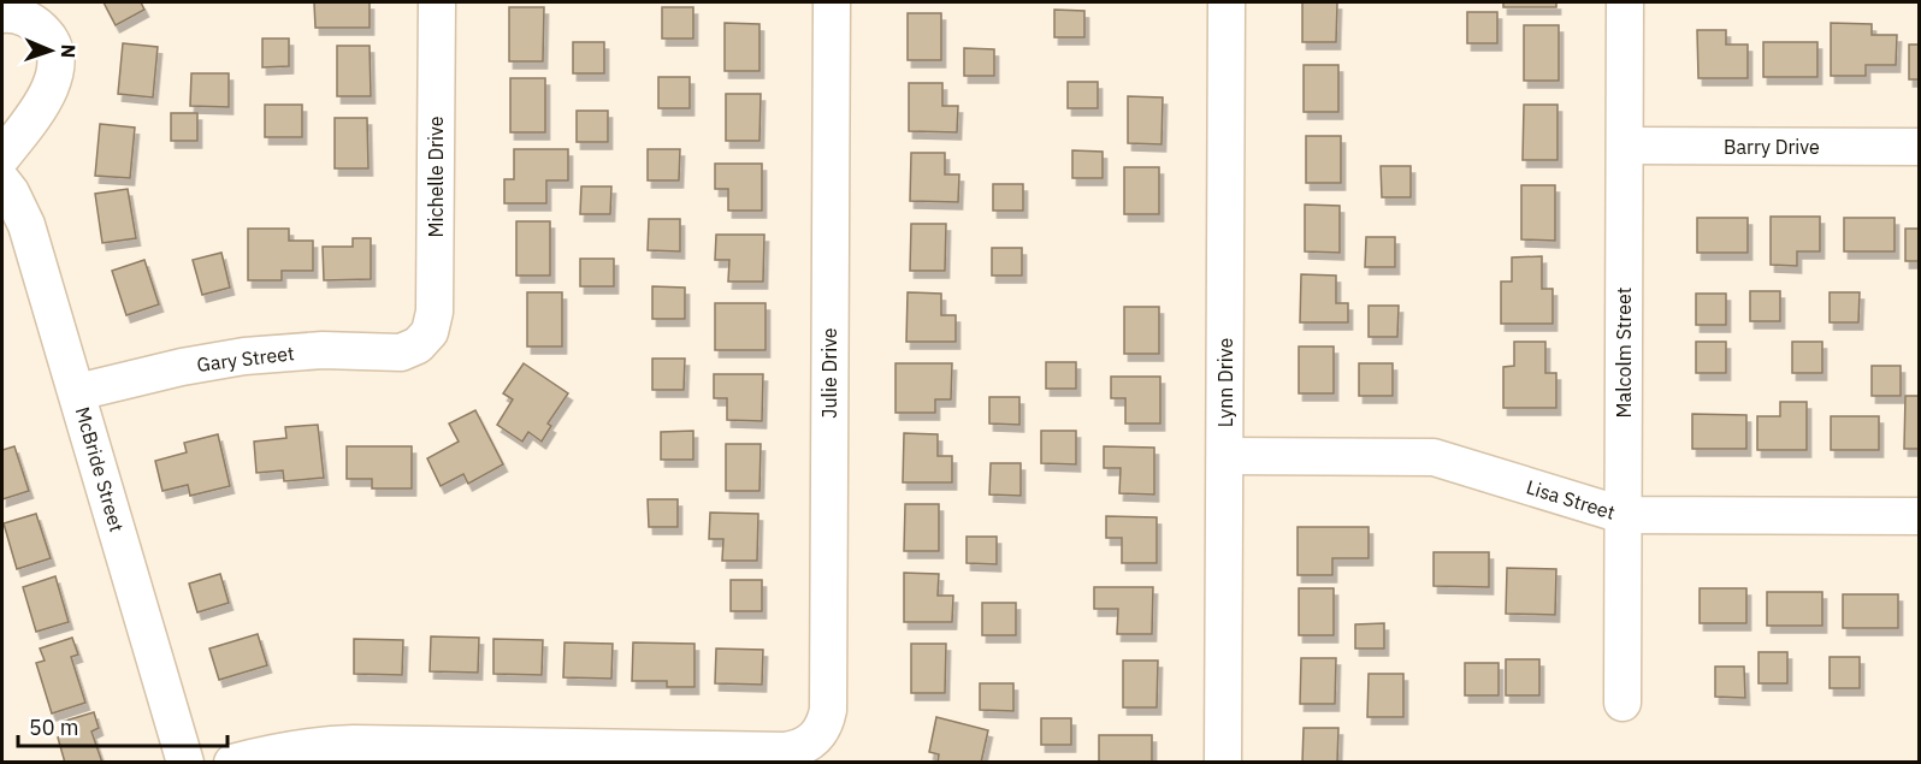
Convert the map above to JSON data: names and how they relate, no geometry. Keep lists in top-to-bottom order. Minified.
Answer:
{"streets":{"street":["Barry Drive","Michelle Drive","Malcolm Street","Gary Street","Julie Drive","Lynn Drive","McBride Street","Lisa Street"]},"crossings":[["Barry Drive","Malcolm Street"],["Michelle Drive","Gary Street"],["Malcolm Street","Lisa Street"],["Gary Street","McBride Street"],["Lynn Drive","Lisa Street"]],"scale_bar":"50 m","north":"right"}
